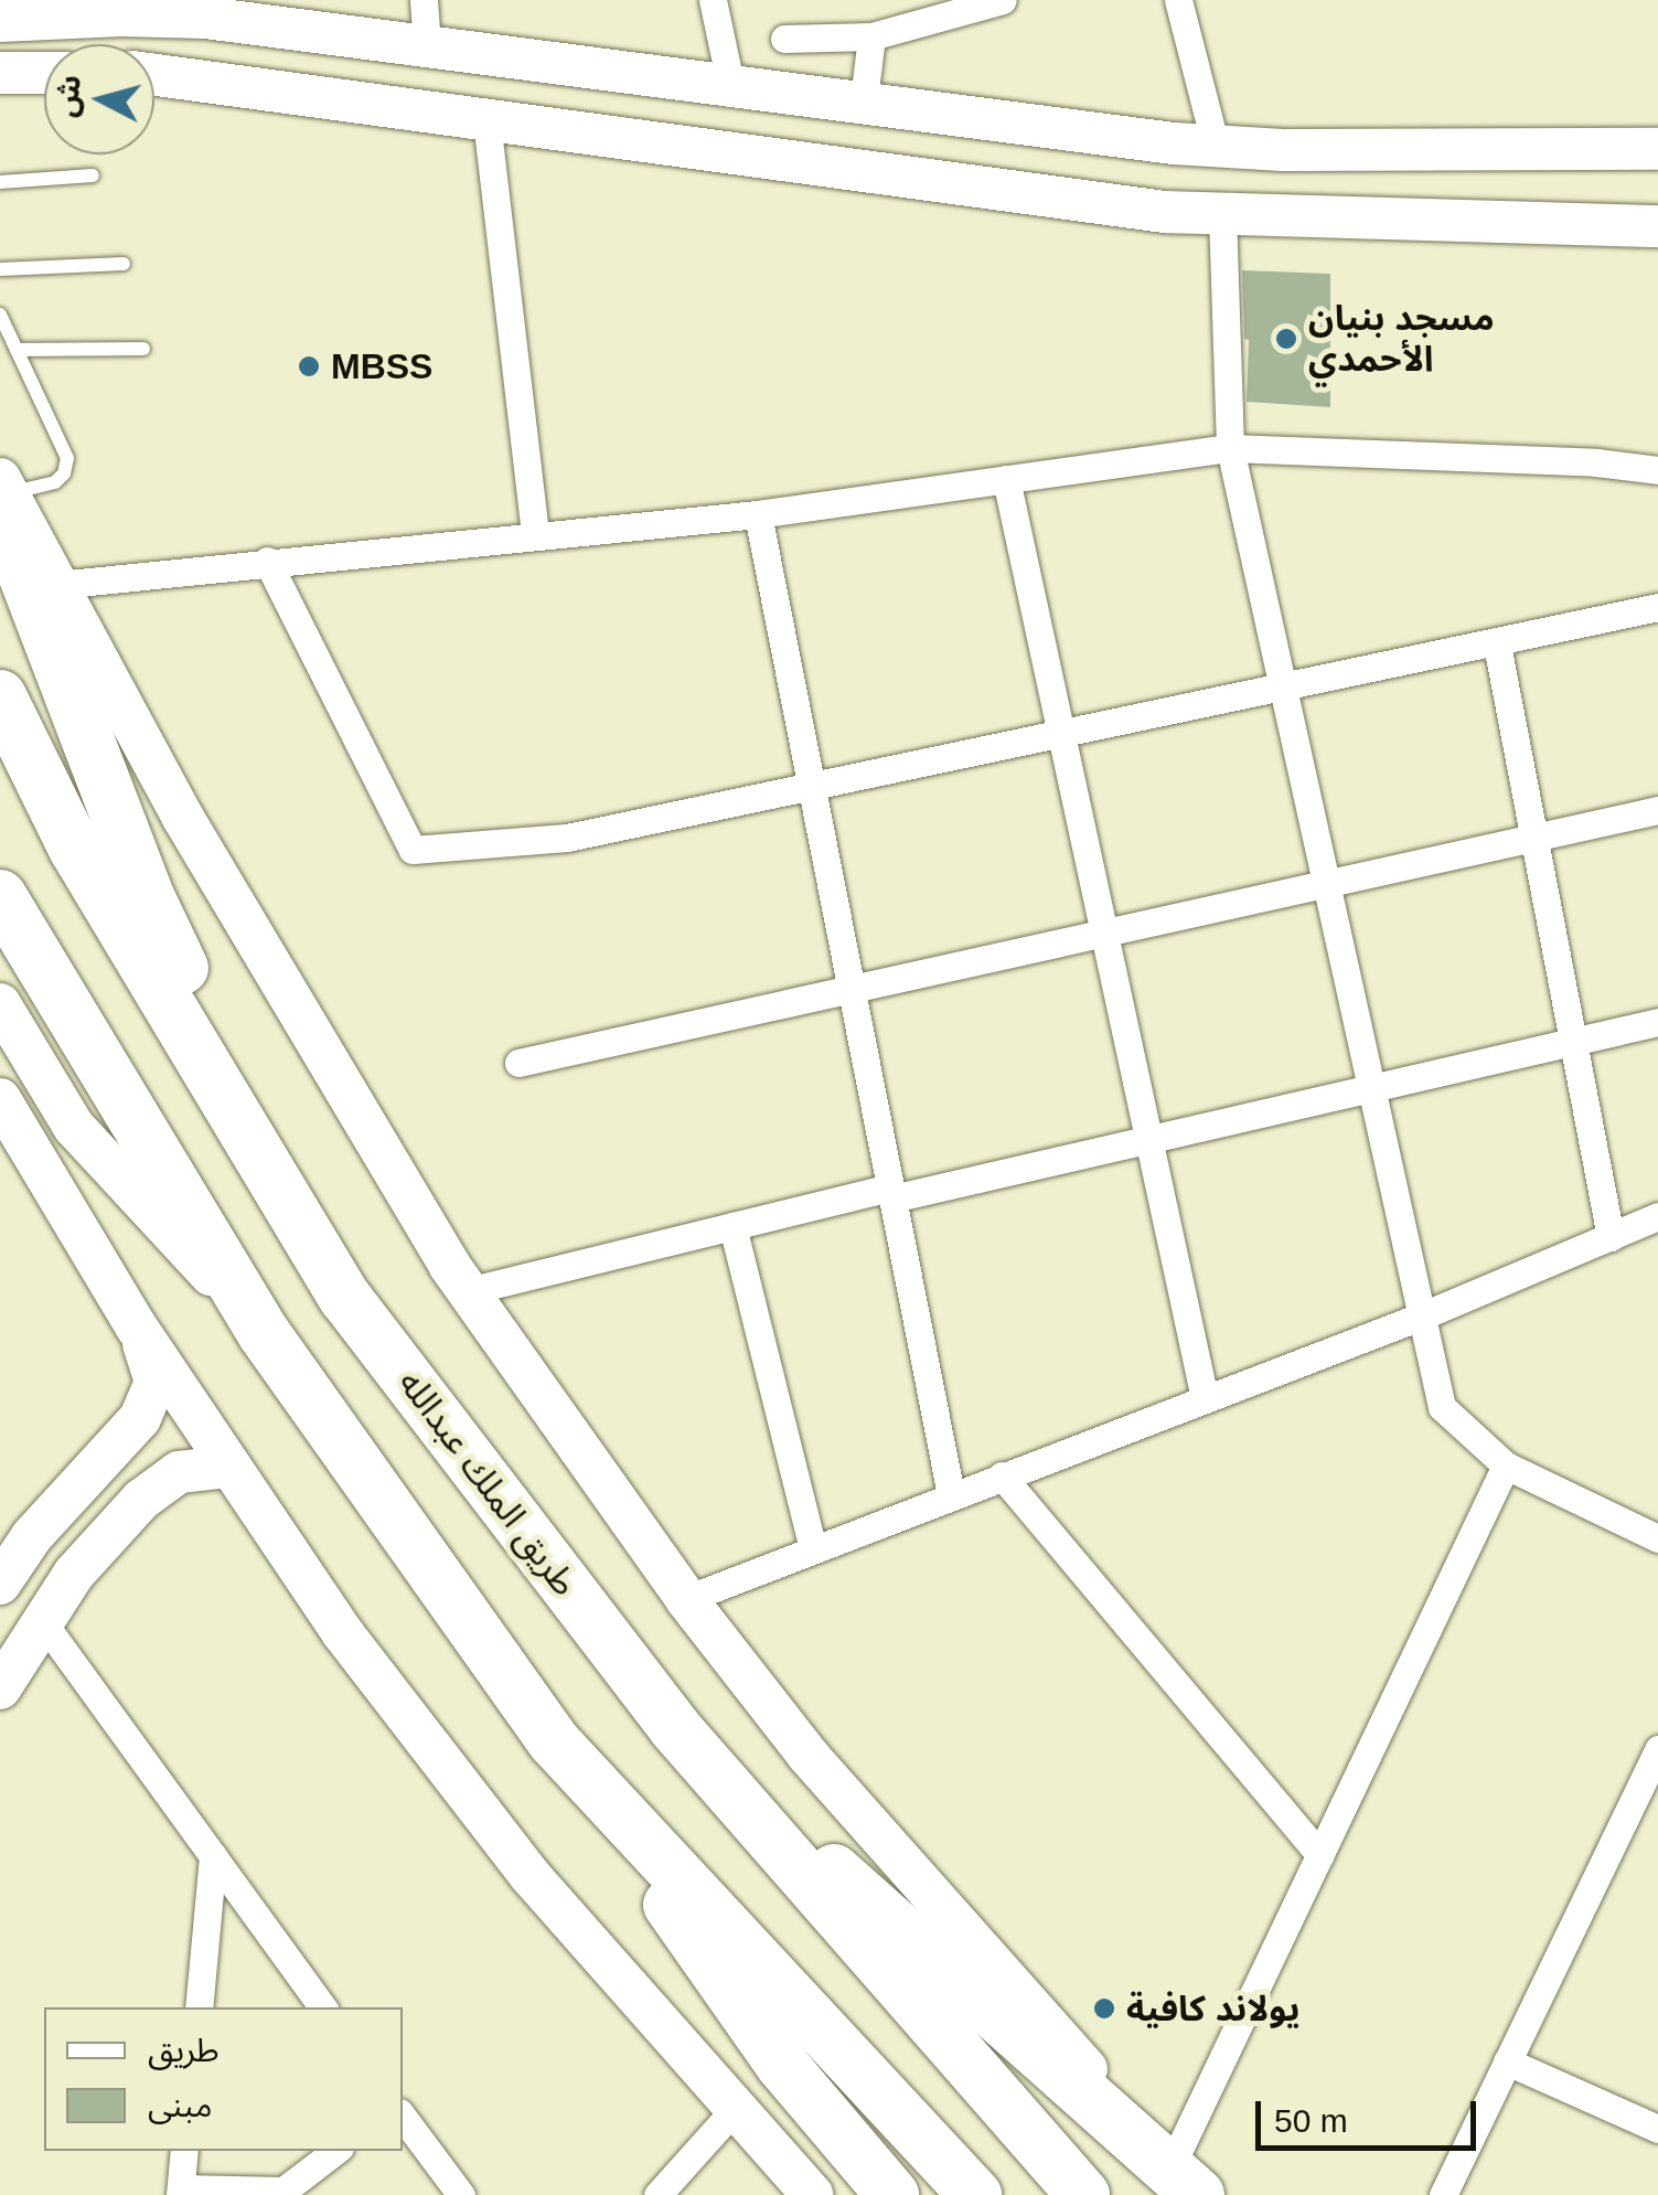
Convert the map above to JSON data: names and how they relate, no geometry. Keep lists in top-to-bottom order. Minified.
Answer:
{"streets":{"highway":["طريق الملك عبدالله"]},"places":["مسجد بنيان الأحمدي","MBSS","يولاند كافية"],"legend":["طريق","مبنى"],"scale_bar":"50 m","north":"left"}
